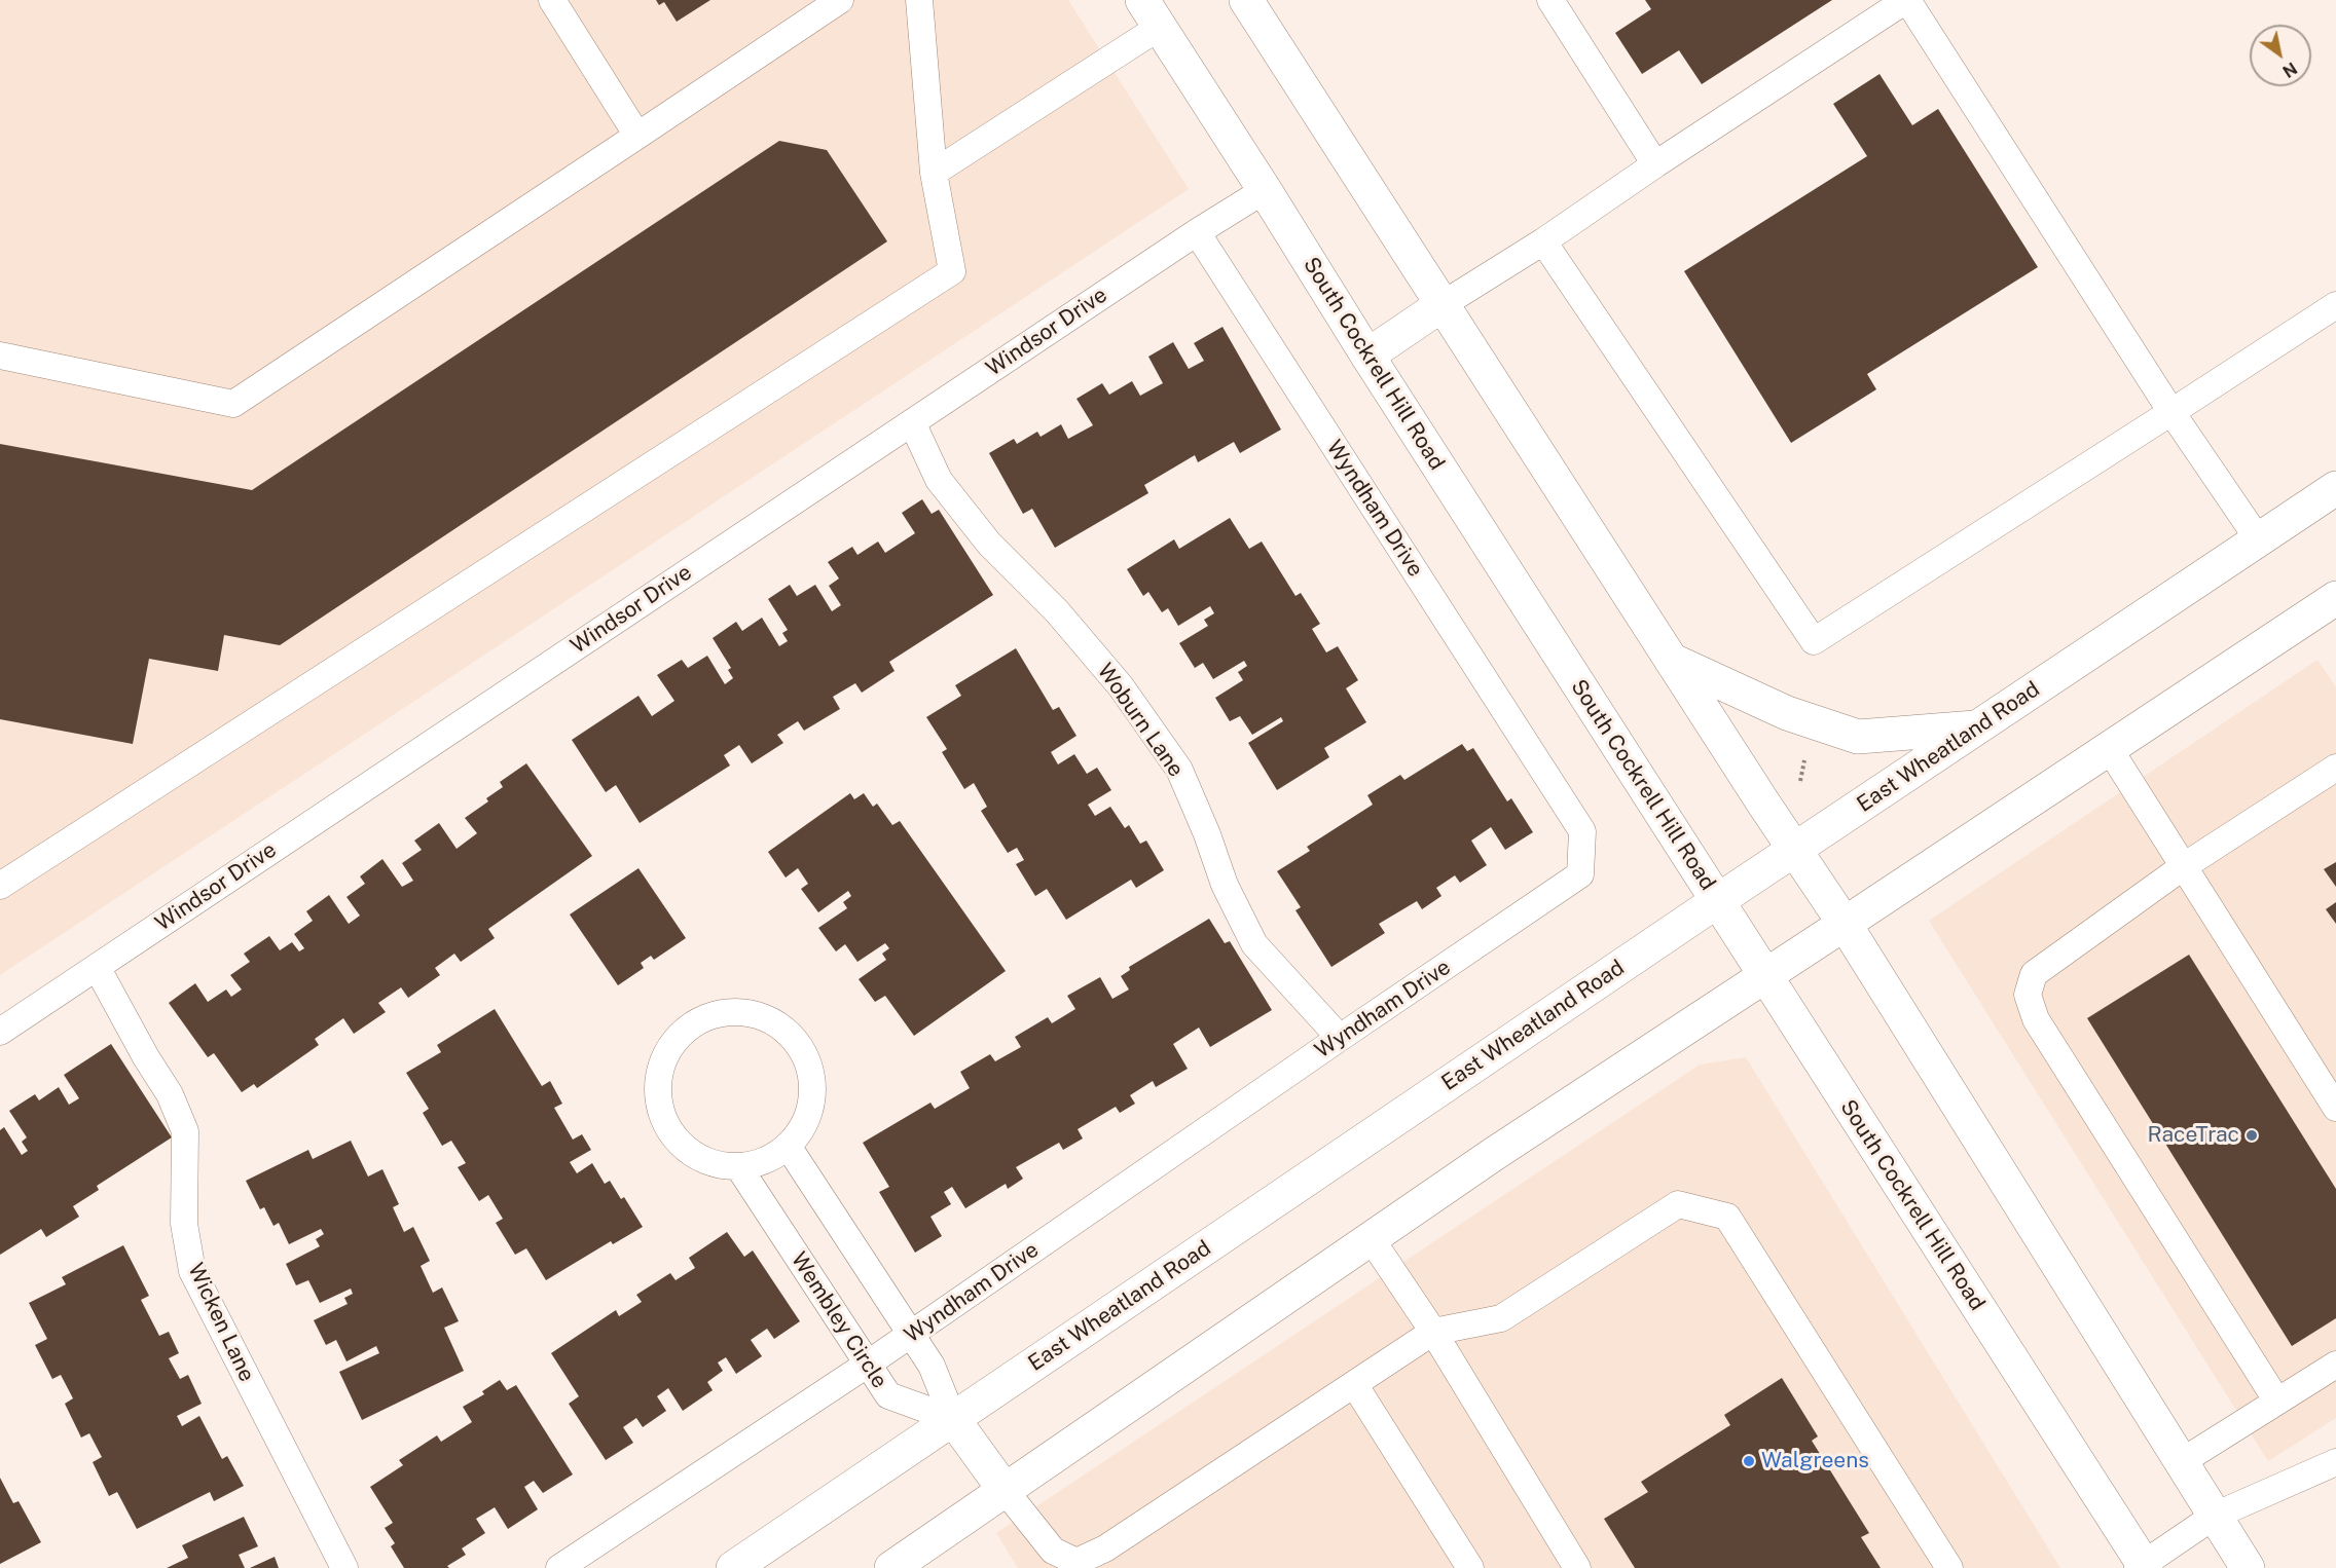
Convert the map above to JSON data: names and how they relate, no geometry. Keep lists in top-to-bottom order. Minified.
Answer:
{"streets":{"main road":["South Cockrell Hill Road","East Wheatland Road"],"lane":["Windsor Drive","Wyndham Drive","Woburn Lane","Wembley Circle","Wicken Lane"]},"crossings":[["Windsor Drive","South Cockrell Hill Road"],["Windsor Drive","Wyndham Drive"],["Windsor Drive","Woburn Lane"],["Windsor Drive","Wicken Lane"],["South Cockrell Hill Road","East Wheatland Road"],["Wyndham Drive","Woburn Lane"],["Wyndham Drive","Wembley Circle"],["East Wheatland Road","Wembley Circle"]],"places":["RaceTrac","Walgreens"],"north":"bottom right"}
